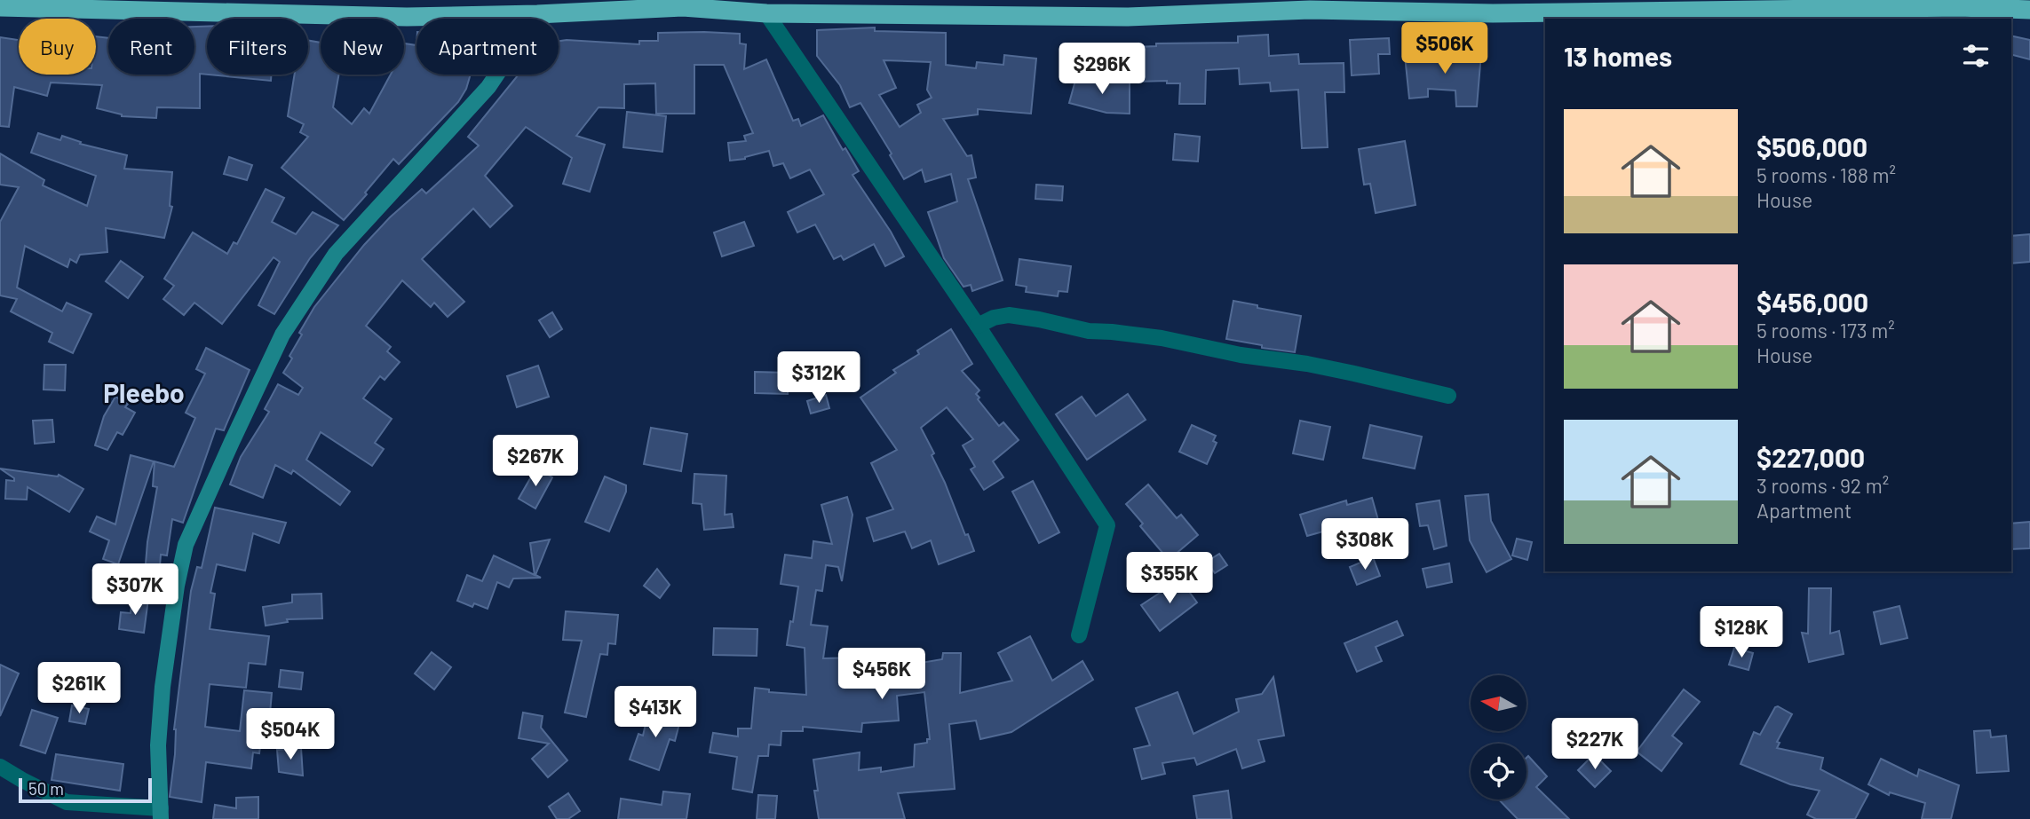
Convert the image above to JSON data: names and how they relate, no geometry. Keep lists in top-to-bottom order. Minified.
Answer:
{"districts":["Pleebo"],"scale_bar":"50 m","north":"left","page":{"chip":["Buy","Rent","Filters","New","Apartment"],"heading":"13 homes","price":["$506K","$296K","$312K","$267K","$308K","$355K","$307K","$128K","$456K","$261K","$413K","$504K","$227K"],"list":[{"name":"$506,000","note":"5 rooms · 188 m² · House"},{"name":"$456,000","note":"5 rooms · 173 m² · House"},{"name":"$227,000","note":"3 rooms · 92 m² · Apartment"}],"scale":"50 m"}}
